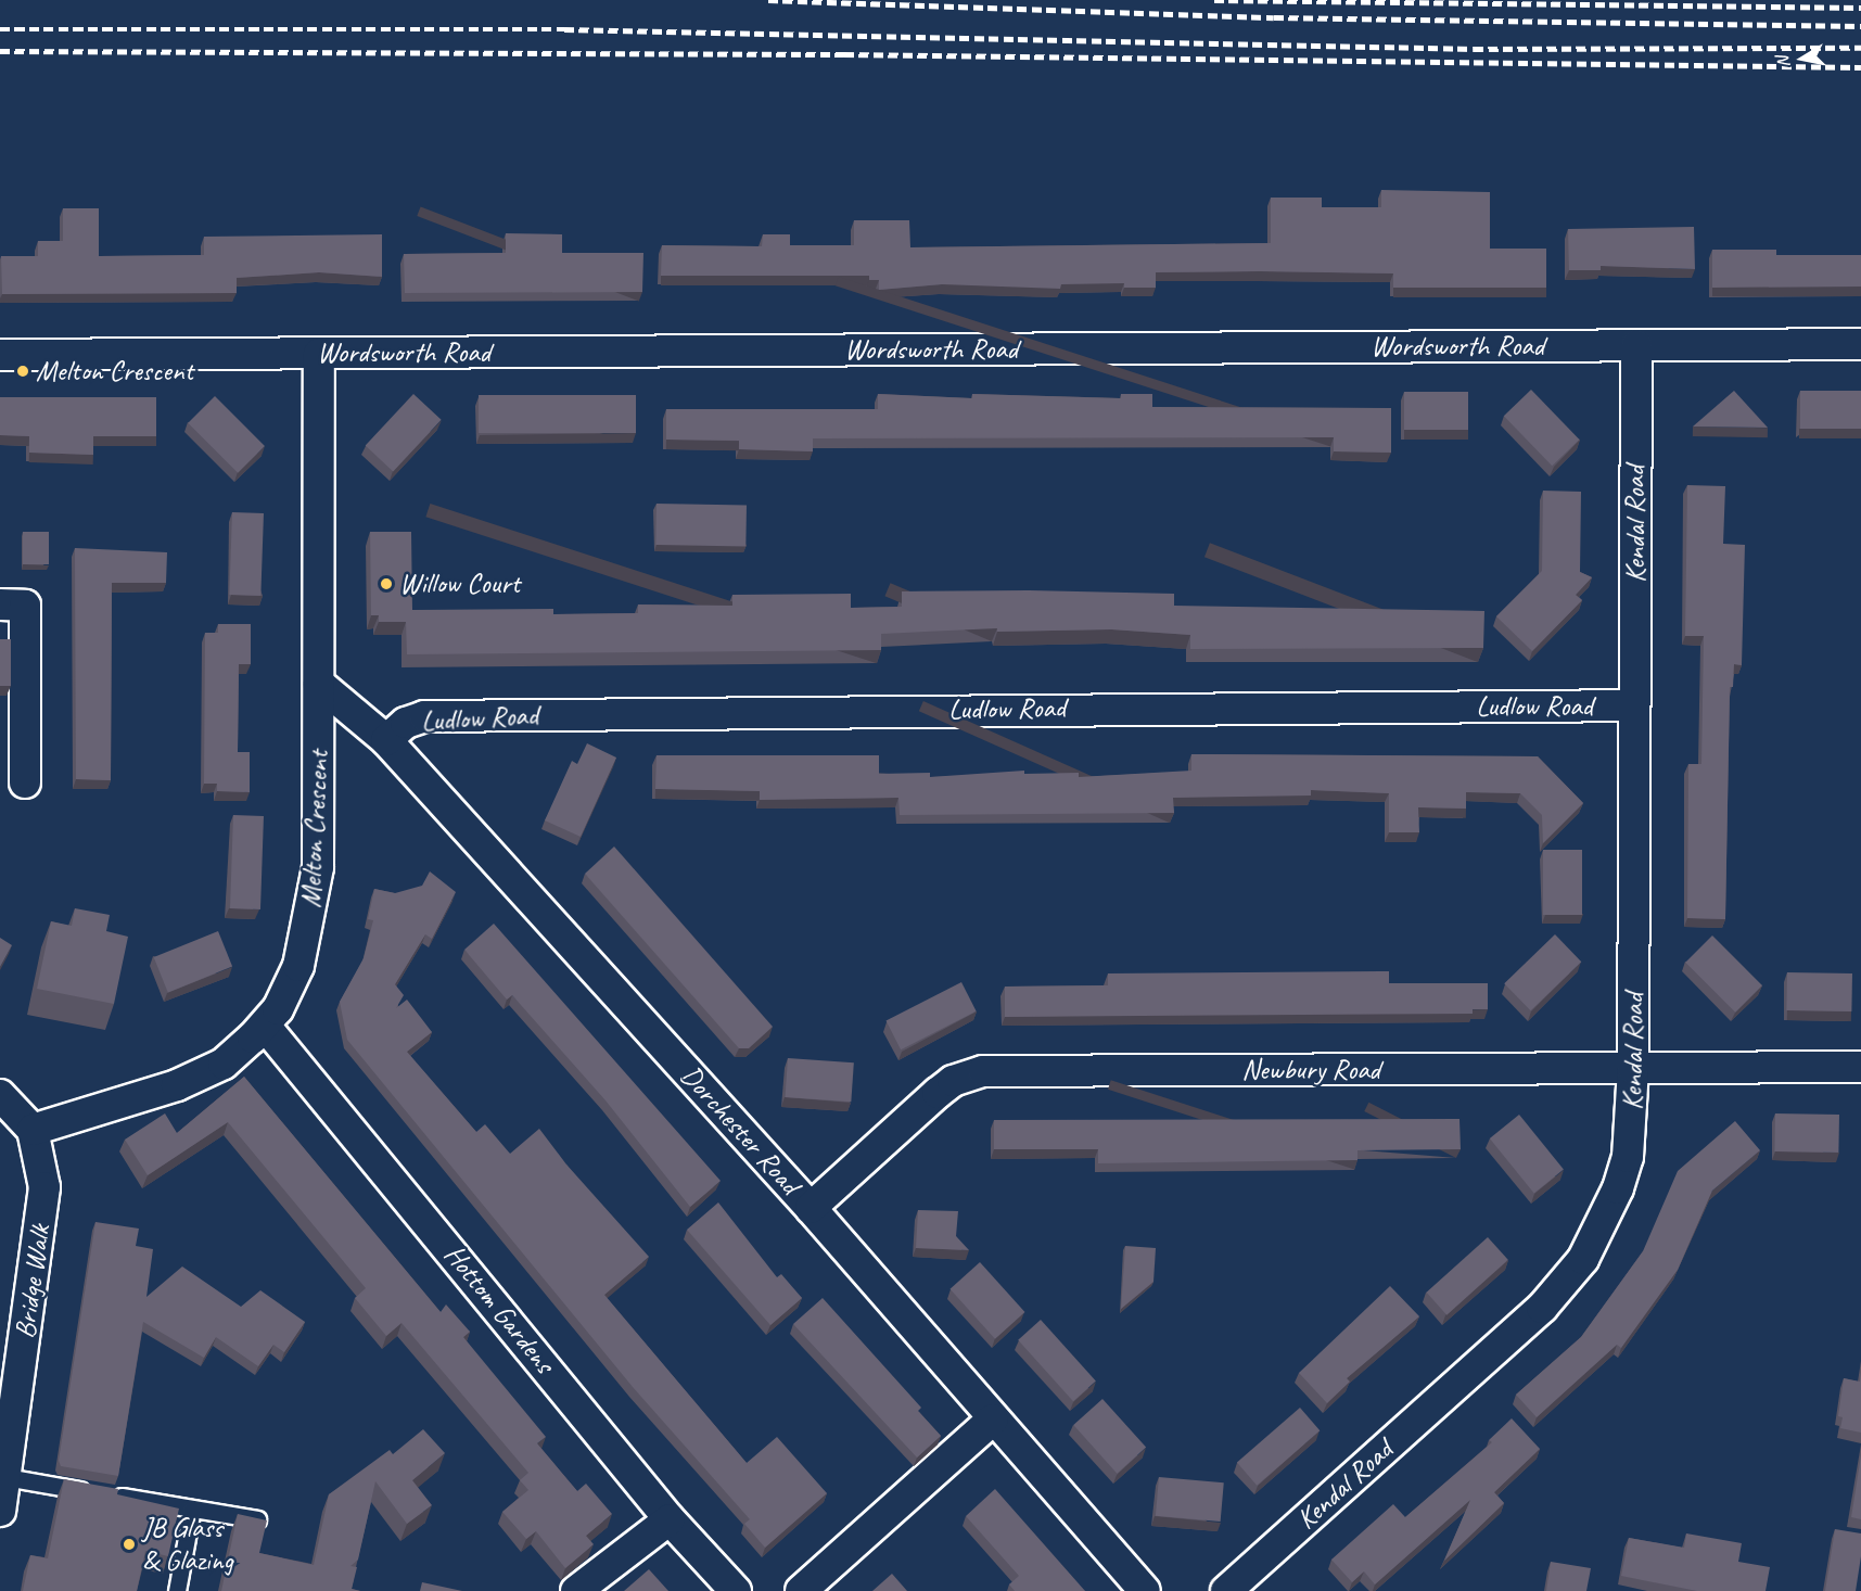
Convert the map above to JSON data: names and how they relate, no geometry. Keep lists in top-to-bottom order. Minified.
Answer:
{"streets":{"street":["Wordsworth Road","Kendal Road","Ludlow Road","Melton Crescent","Newbury Road","Dorchester Road","Bridge Walk","Hottom Gardens"]},"crossings":[["Wordsworth Road","Kendal Road"],["Wordsworth Road","Melton Crescent"],["Kendal Road","Ludlow Road"],["Kendal Road","Newbury Road"],["Ludlow Road","Dorchester Road"],["Melton Crescent","Dorchester Road"],["Melton Crescent","Bridge Walk"],["Melton Crescent","Hottom Gardens"],["Newbury Road","Dorchester Road"]],"places":["Melton Crescent","Willow Court","JB Glass & Glazing"],"north":"left"}
